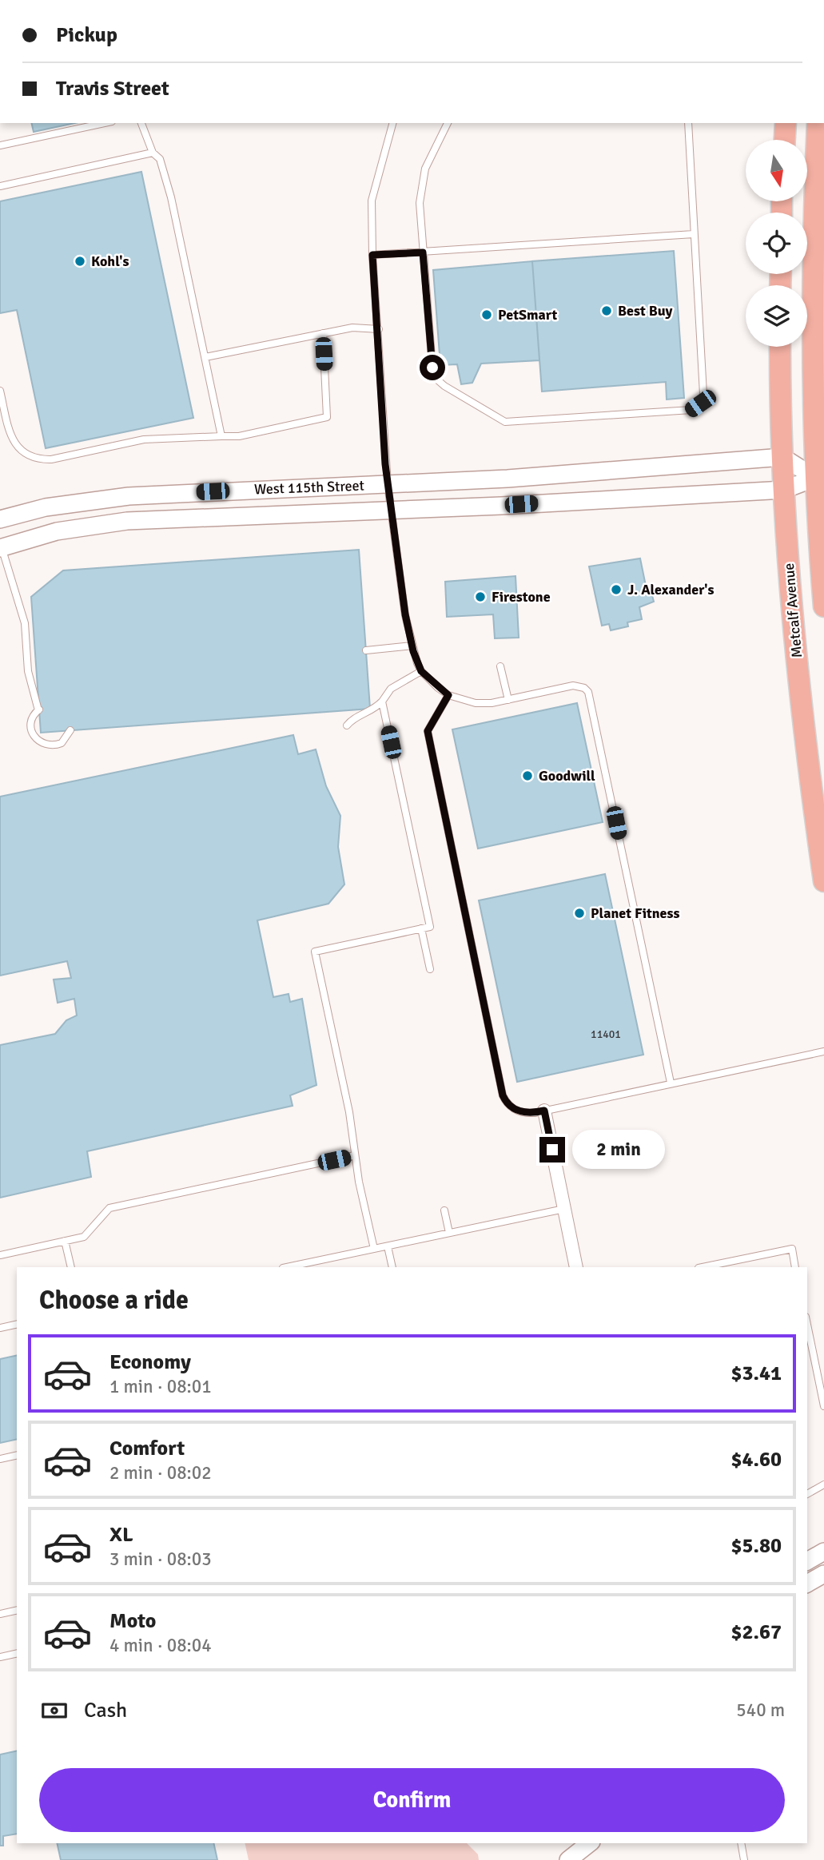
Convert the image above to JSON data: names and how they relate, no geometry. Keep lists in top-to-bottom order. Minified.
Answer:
{"streets":{"main road":["Metcalf Avenue"],"street":["West 115th Street"]},"crossings":[["West 115th Street","Metcalf Avenue"]],"places":["Kohl's","Best Buy","PetSmart","J. Alexander's","Firestone","Goodwill","Planet Fitness"],"house_numbers":["11401"],"north":"bottom","page":{"banner":["Pickup","Travis Street"],"bubble":"2 min","heading":"Choose a ride","list":[{"name":"Economy","note":"1 min · 08:01","value":"$3.41"},{"name":"Comfort","note":"2 min · 08:02","value":"$4.60"},{"name":"XL","note":"3 min · 08:03","value":"$5.80"},{"name":"Moto","note":"4 min · 08:04","value":"$2.67"}],"pay":["Cash","540 m"],"buttons":"Confirm"}}
